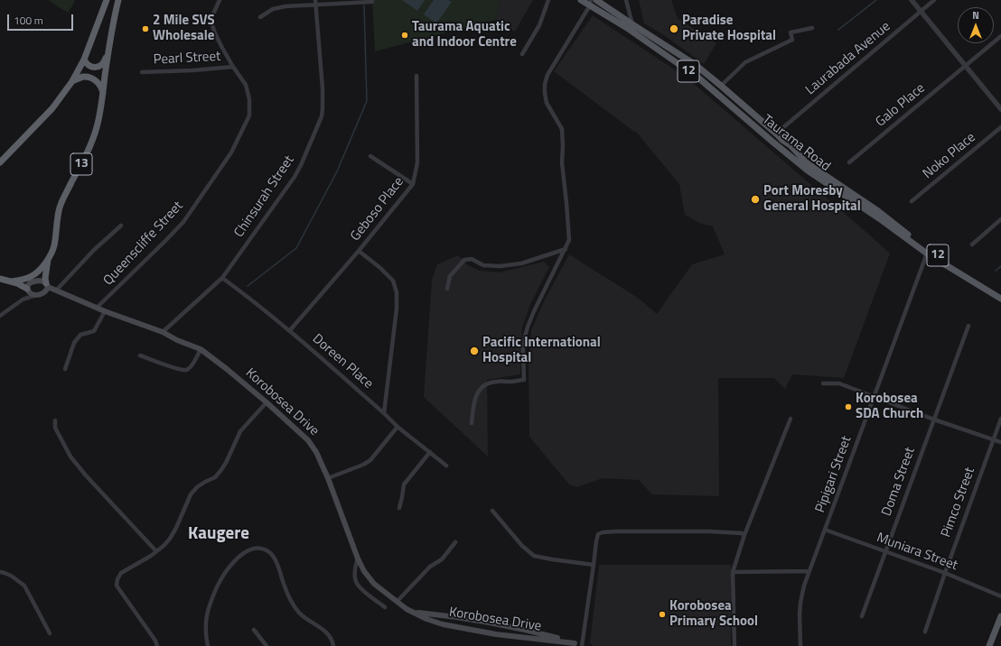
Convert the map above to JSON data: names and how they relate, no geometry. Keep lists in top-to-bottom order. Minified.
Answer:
{"streets":{"highway":["13"],"main road":["12","Taurama Road","Korobosea Drive"],"street":["Pearl Street","Laurabada Avenue","Galo Place","Noko Place","Chinsurah Street","Geboso Place","Queenscliffe Street","Doreen Place","Pipigari Street","Doma Street","Pimco Street","Muniara Street"]},"crossings":[["Pearl Street","Queenscliffe Street"],["Laurabada Avenue","Taurama Road"],["Taurama Road","Pipigari Street"],["Chinsurah Street","Doreen Place"],["Chinsurah Street","Korobosea Drive"],["Geboso Place","Doreen Place"],["Queenscliffe Street","Korobosea Drive"],["Pipigari Street","Muniara Street"],["Doma Street","Muniara Street"],["Pimco Street","Muniara Street"]],"districts":["Kaugere"],"places":["2 Mile SVS Wholesale","Paradise Private Hospital","Taurama Aquatic and Indoor Centre","Port Moresby General Hospital","Pacific International Hospital","Korobosea SDA Church","Korobosea Primary School"],"scale_bar":"100 m","north":"top"}
